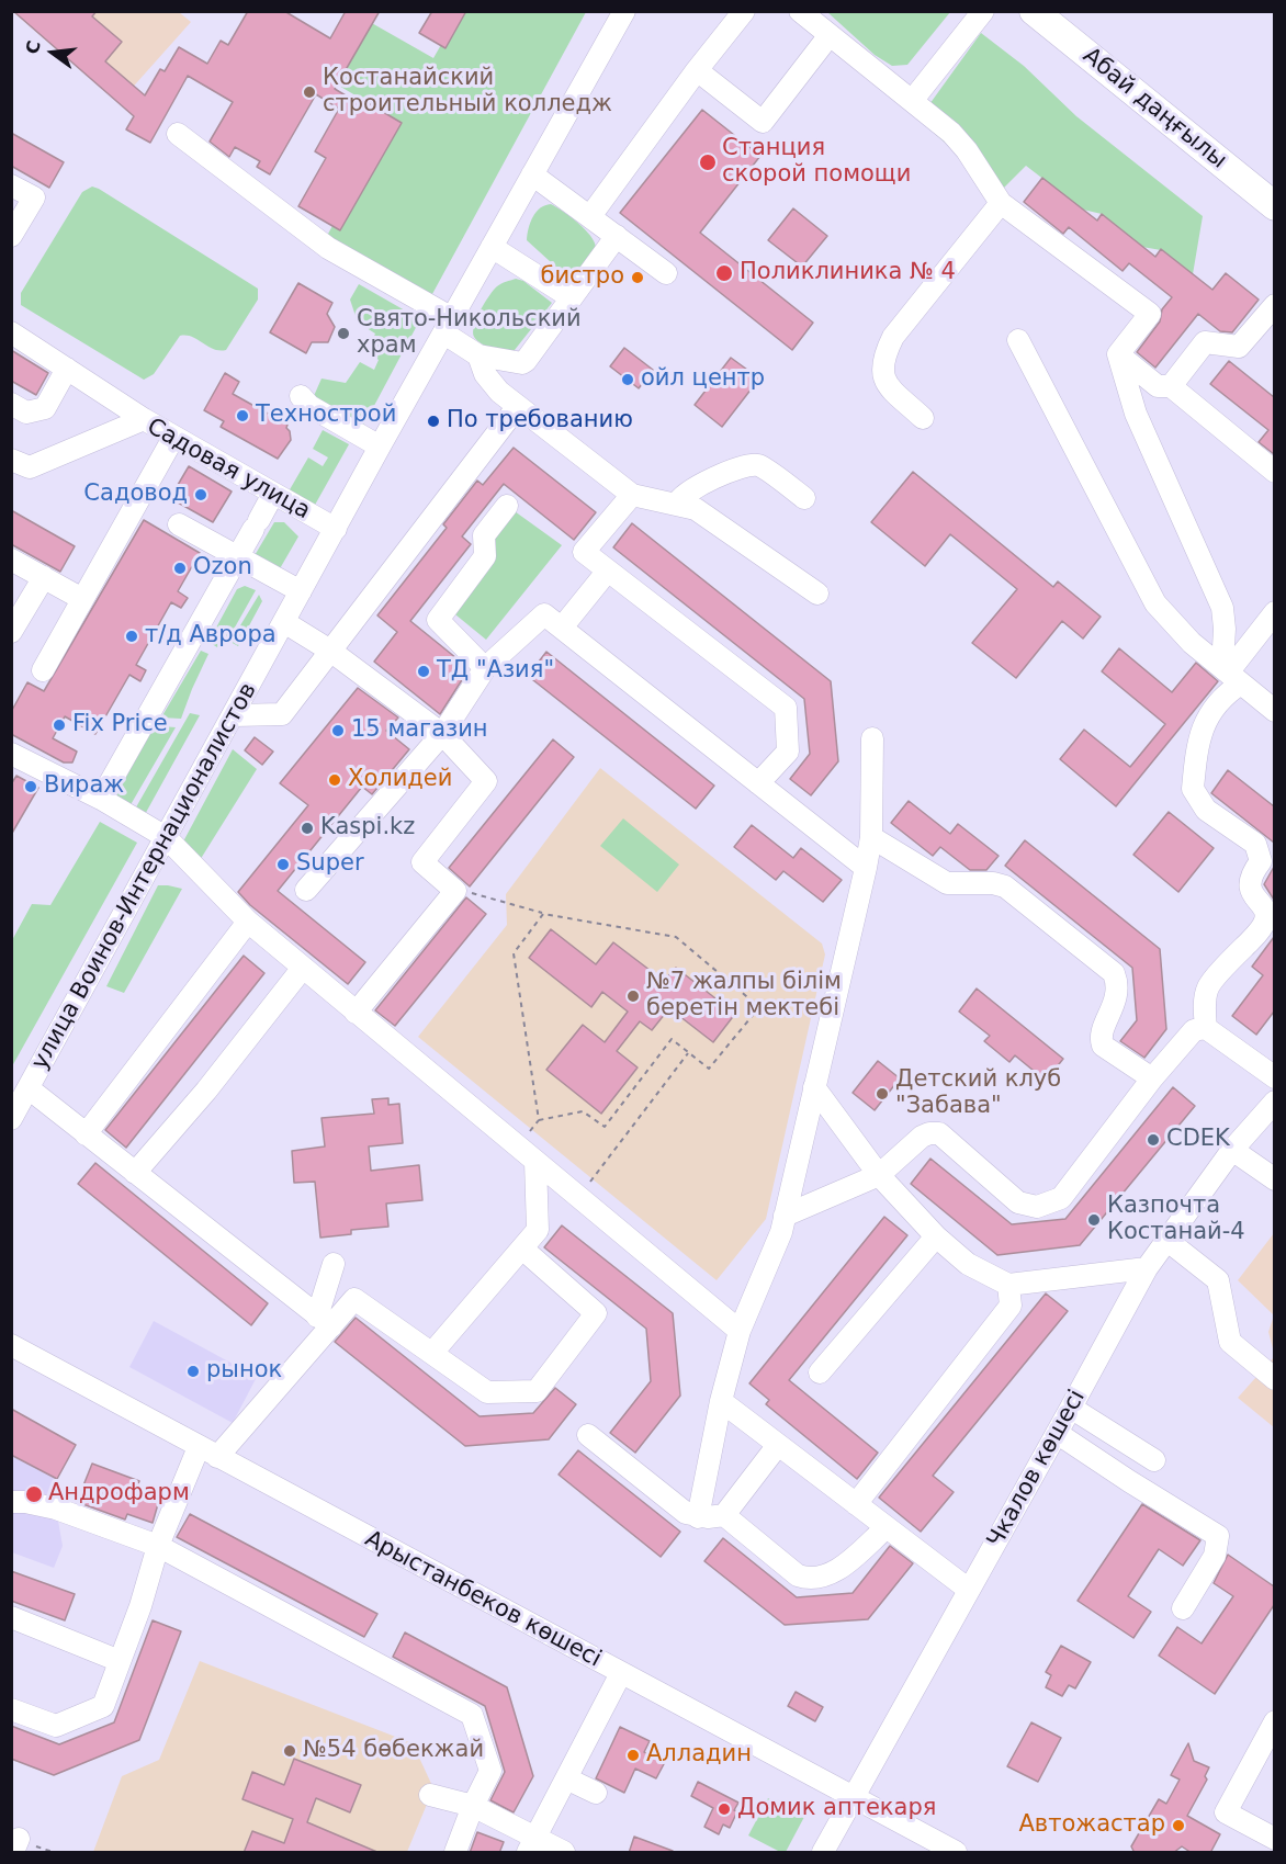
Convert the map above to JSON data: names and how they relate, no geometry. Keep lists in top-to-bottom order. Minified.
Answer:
{"streets":{"main road":["Абай даңғылы"],"street":["Садовая улица","улица Воинов-Интернационалистов","Чкалов көшесі","Арыстанбеков көшесі"]},"crossings":[["Садовая улица","улица Воинов-Интернационалистов"],["Чкалов көшесі","Арыстанбеков көшесі"]],"places":["Костанайский строительный колледж","Станция скорой помощи","Поликлиника № 4","бистро","Свято-Никольский храм","ойл центр","Технострой","По требованию","Садовод","Ozon","т/д Аврора","ТД \"Азия\"","Fix Price","15 магазин","Холидей","Вираж","Kaspi.kz","Super","№7 жалпы білім беретін мектебі","Детский клуб \"Забава\"","CDEK","Казпочта Костанай-4","рынок","Андрофарм","№54 бөбекжай","Алладин","Домик аптекаря","Автожастар"],"north":"left"}
